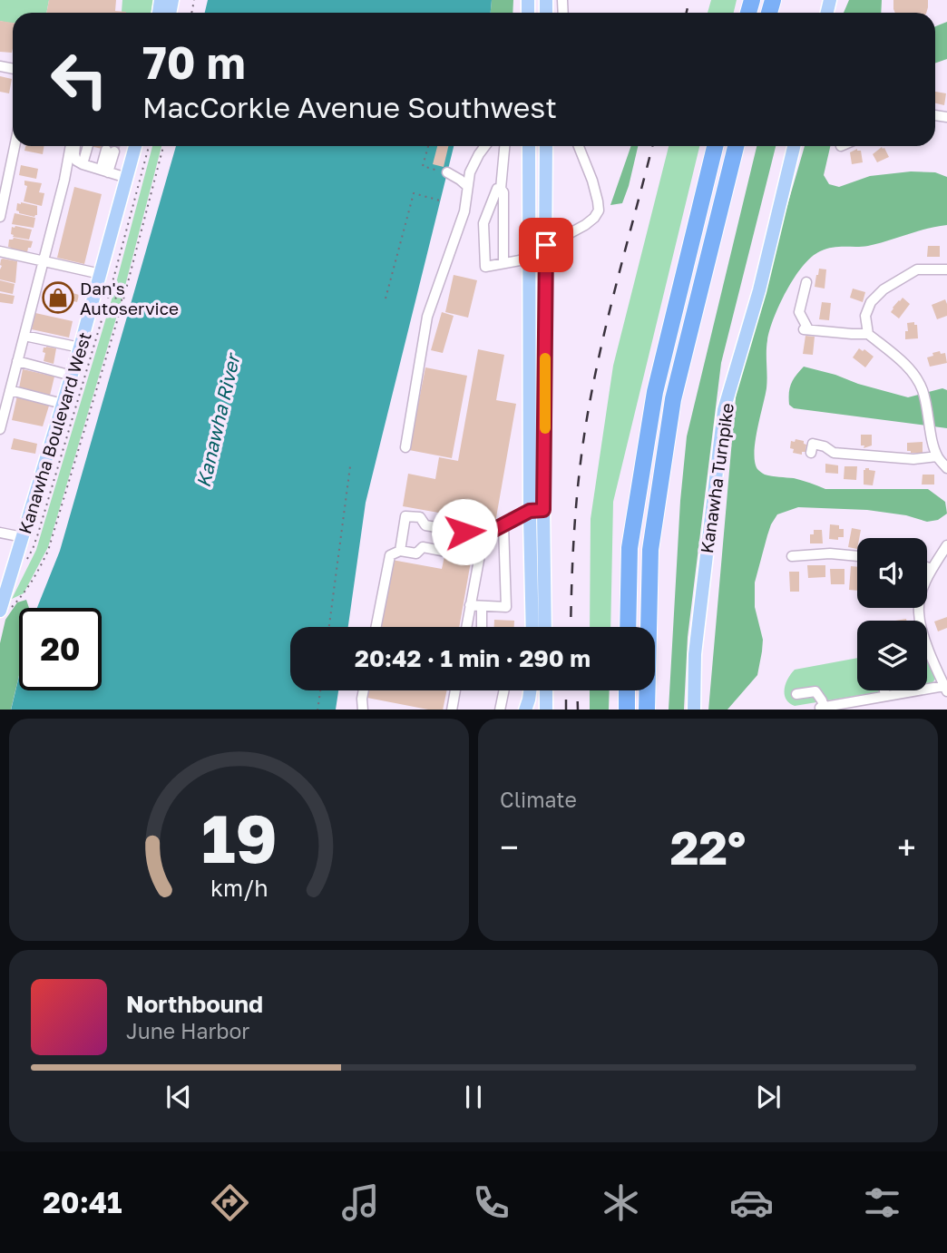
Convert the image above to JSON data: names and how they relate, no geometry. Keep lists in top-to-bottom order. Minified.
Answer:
{"streets":{"main road":["Kanawha Boulevard West","Kanawha Turnpike"]},"water":["Kanawha River"],"places":{"shop":["Dan's Autoservice"]},"page":{"turn":["70 m","MacCorkle Avenue Southwest"],"limit":"20","trip":"20:42 · 1 min · 290 m","tile":"Climate","heat":["−","22°","+"],"song":["Northbound","June Harbor"],"tabs":"20:41","gauge":["19","km/h"]}}
